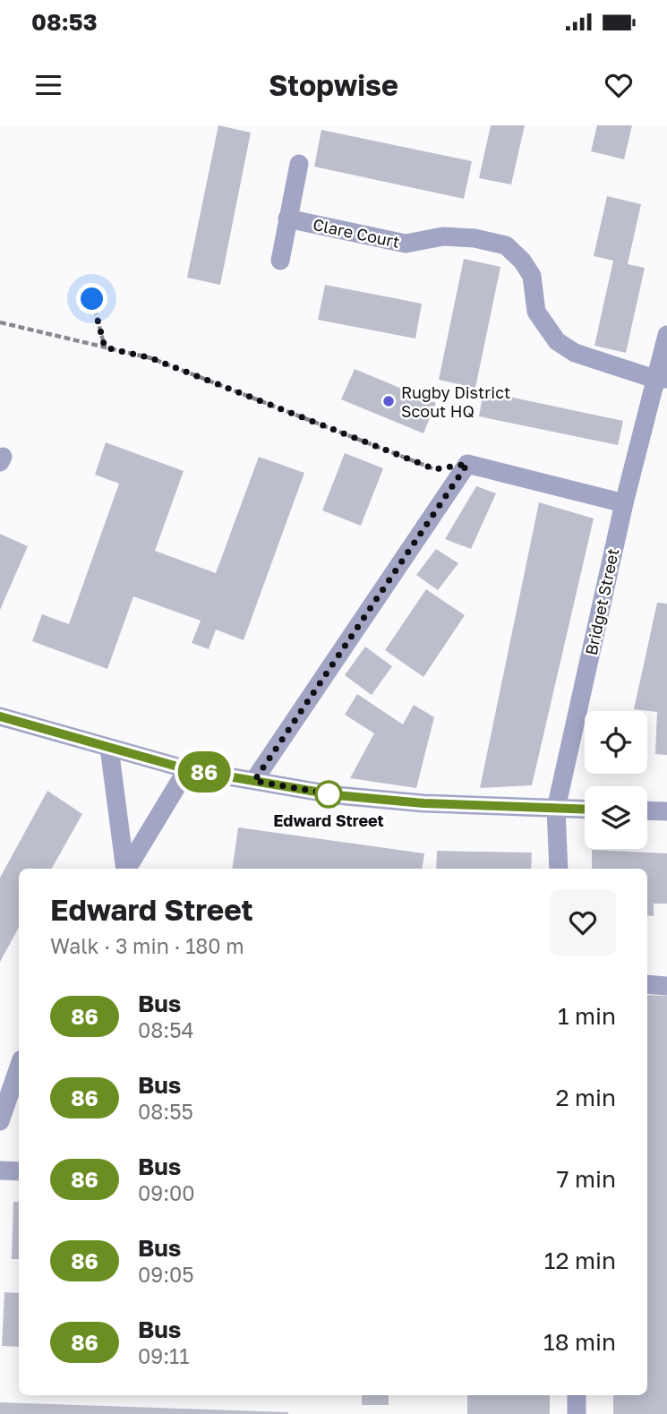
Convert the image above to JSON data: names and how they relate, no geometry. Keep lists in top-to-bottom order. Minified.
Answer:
{"streets":{"street":["Clare Court","Bridget Street"]},"crossings":[["Clare Court","Bridget Street"]],"places":["Rugby District Scout HQ","Edward Street"],"lines":["bus line 86"],"page":{"status":"08:53","header":"Stopwise","on_map":"86","heading":["Edward Street","Walk · 3 min · 180 m"],"list":[{"mark":"86","name":"Bus","note":"08:54","value":"1 min"},{"mark":"86","name":"Bus","note":"08:55","value":"2 min"},{"mark":"86","name":"Bus","note":"09:00","value":"7 min"},{"mark":"86","name":"Bus","note":"09:05","value":"12 min"},{"mark":"86","name":"Bus","note":"09:11","value":"18 min"}]}}
